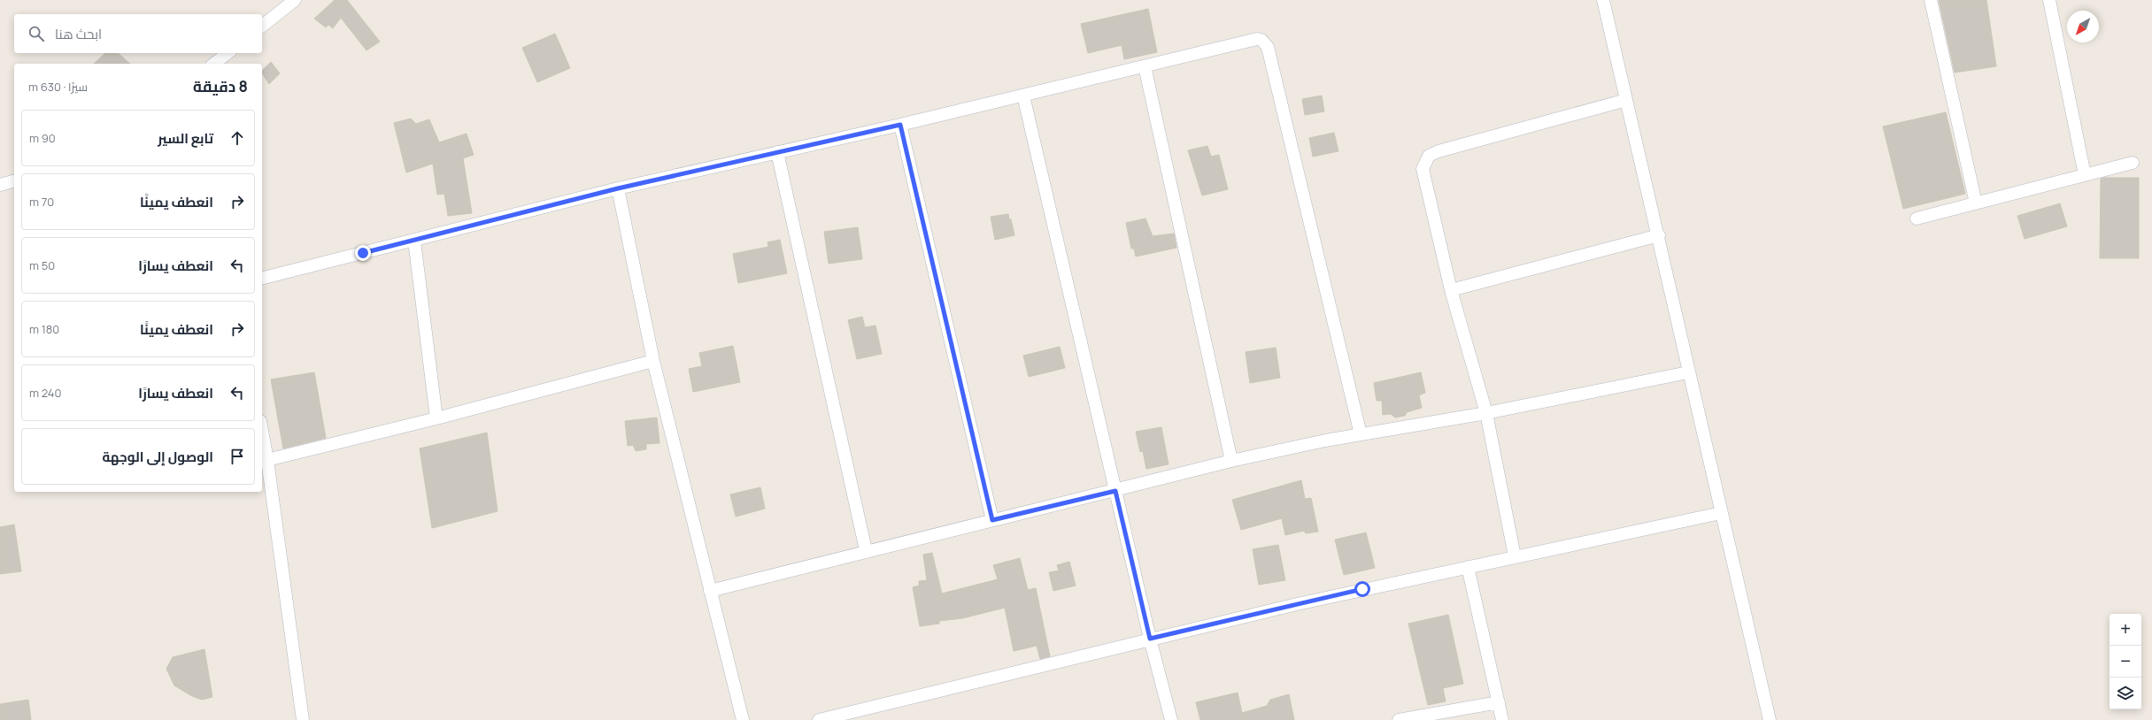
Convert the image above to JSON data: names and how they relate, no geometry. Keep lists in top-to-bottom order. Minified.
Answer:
{"north":"bottom left","page":{"search":"ابحث هنا","heading":["8 دقيقة","سيرًا · 630 m"],"list":[["تابع السير","90 m"],["انعطف يمينًا","70 m"],["انعطف يسارًا","50 m"],["انعطف يمينًا","180 m"],["انعطف يسارًا","240 m"],"الوصول إلى الوجهة"],"map_buttons":["+","−"]}}
